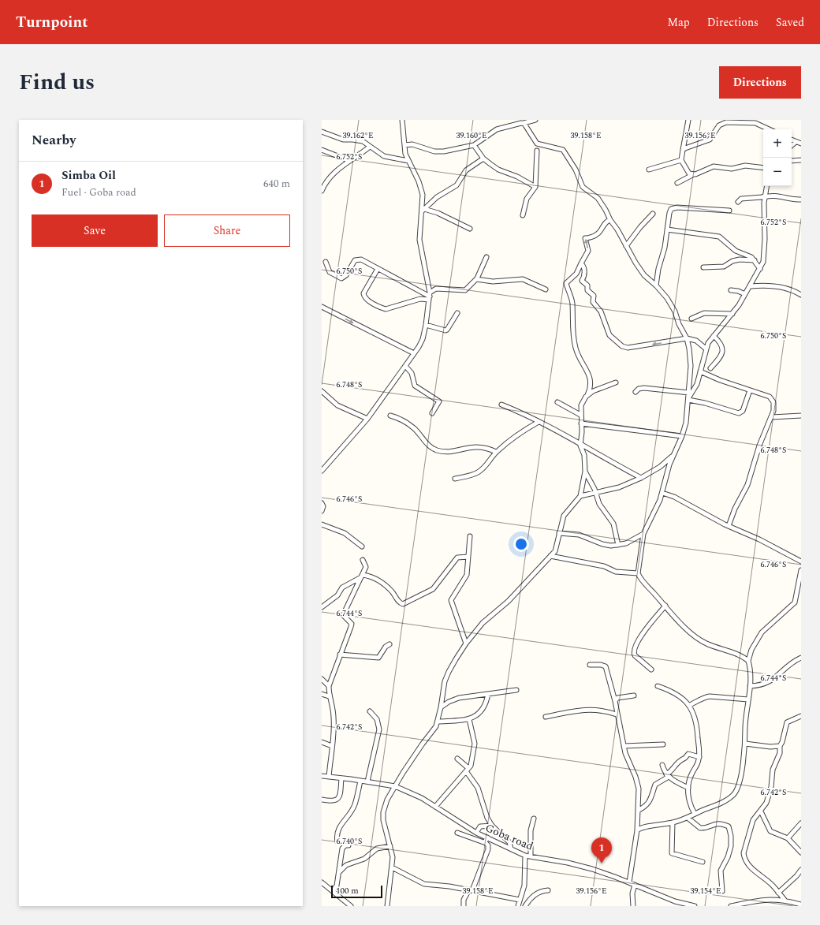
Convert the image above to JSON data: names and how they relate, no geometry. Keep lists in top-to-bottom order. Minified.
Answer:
{"streets":{"street":["Goba road"]},"scale_bar":"100 m","page":{"header":"Turnpoint","nav":["Map","Directions","Saved"],"title":"Find us","buttons":["Directions",["Save","Share"]],"heading":"Nearby","map_buttons":["+","−"],"list":[{"mark":"1","name":"Simba Oil","note":"Fuel · Goba road","value":"640 m"}],"pins":"1","scale":"100 m"},"coordinates":["39.162°E","39.160°E","39.158°E","39.156°E","6.752°S","6.750°S","6.748°S","6.746°S","6.744°S","6.742°S","6.740°S","39.154°E"]}
